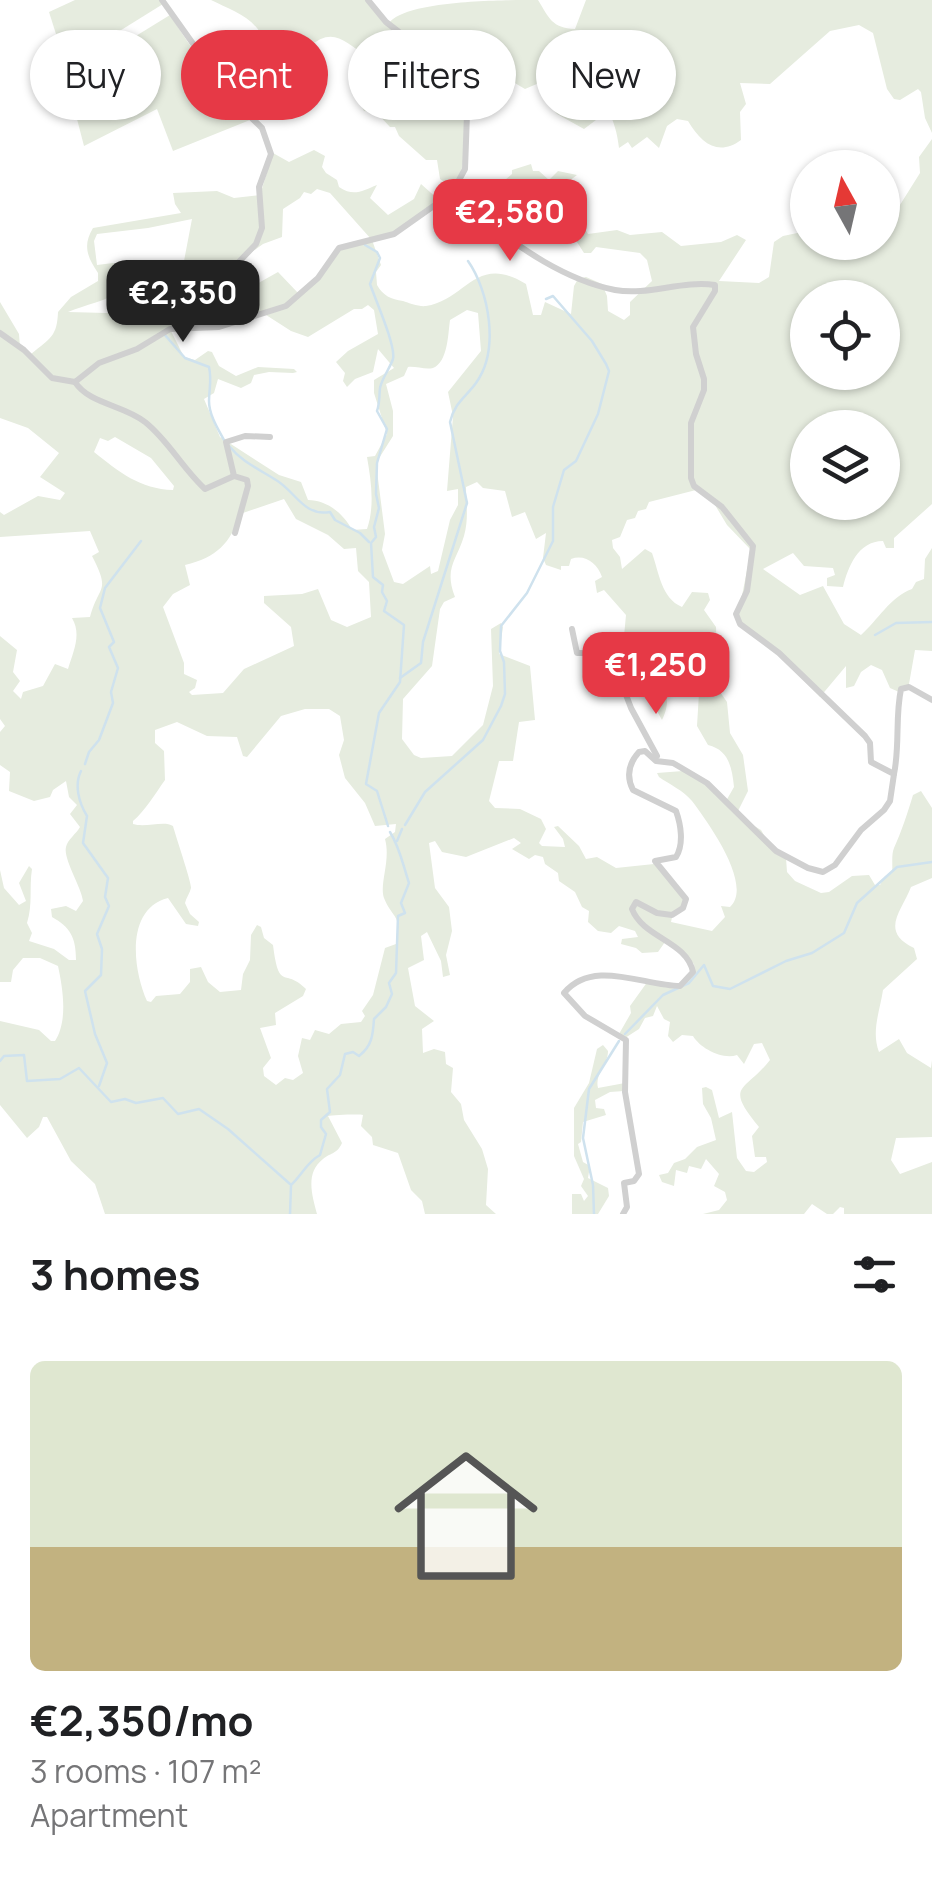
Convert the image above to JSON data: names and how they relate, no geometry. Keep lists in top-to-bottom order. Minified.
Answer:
{"north":"top","page":{"chip":["Buy","Rent","Filters","New"],"price":["€2,580","€2,350","€1,250"],"heading":"3 homes","list":[{"name":"€2,350/mo","note":"3 rooms · 107 m² · Apartment"}]}}
